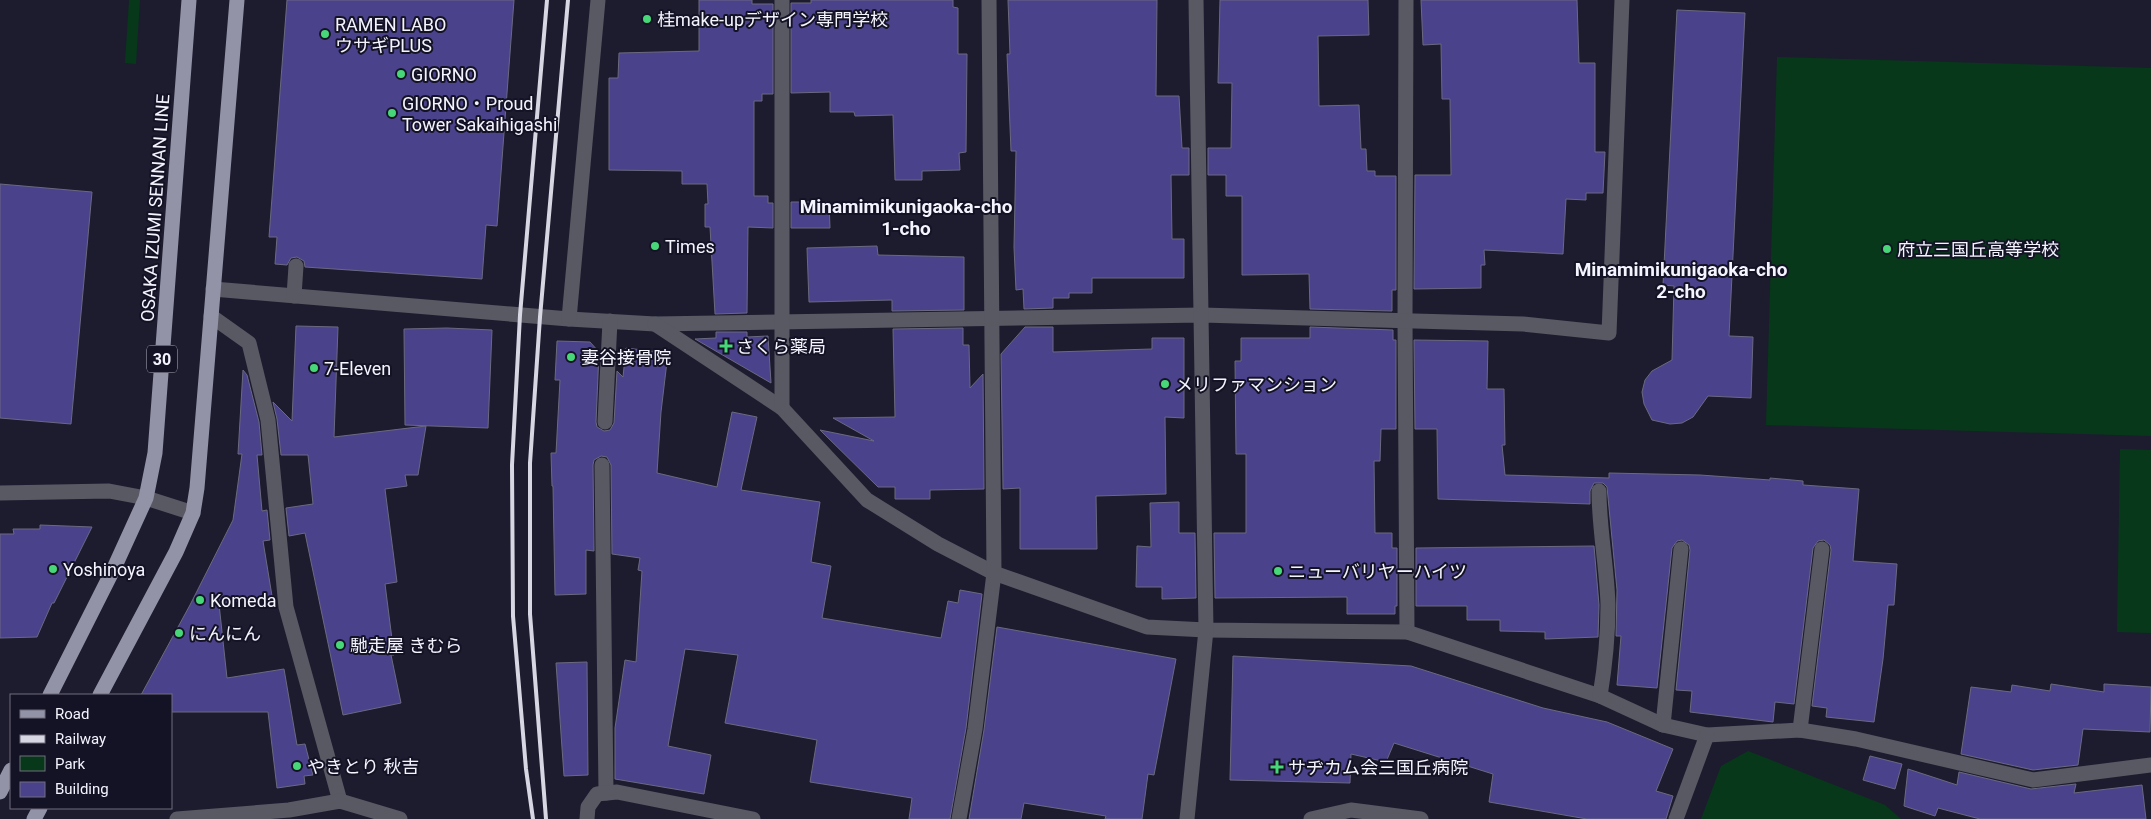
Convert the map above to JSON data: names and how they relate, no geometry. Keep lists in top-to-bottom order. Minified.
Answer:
{"streets":{"main road":["OSAKA IZUMI SENNAN LINE","30"]},"districts":["Minamimikunigaoka-cho 1-cho","Minamimikunigaoka-cho 2-cho"],"places":{"other":["桂make-upデザイン専門学校","RAMEN LABO ウサギPLUS","GIORNO","GIORNO・Proud Tower Sakaihigashi","Times","府立三国丘高等学校","妻谷接骨院","7-Eleven","メリファマンション","Yoshinoya","ニューバリヤーハイツ","Komeda","にんにん","馳走屋 きむら","やきとり 秋吉"],"health":["さくら薬局","サヂカム会三国丘病院"]},"legend":["Road","Railway","Park","Building"]}
